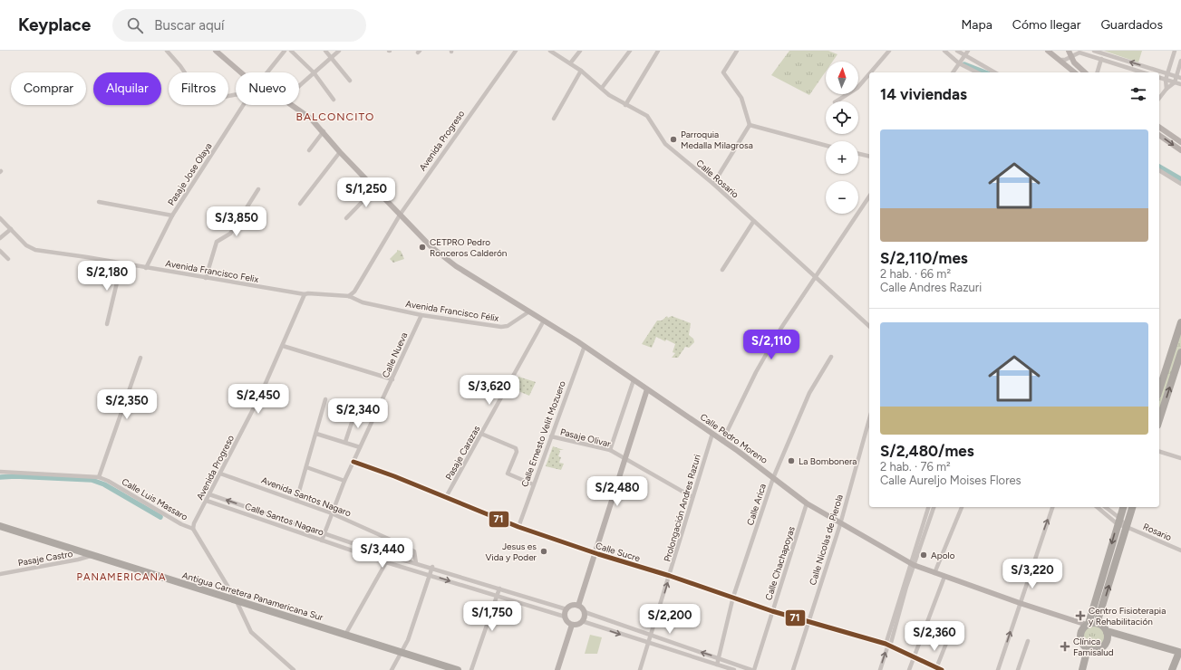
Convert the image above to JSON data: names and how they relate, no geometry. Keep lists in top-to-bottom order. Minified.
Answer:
{"streets":{"highway":["Antigua Carretera Panamericana Sur"],"main road":["Calle Pedro Moreno"],"street":["Avenida Progreso","Pasaje Jose Olaya","Calle Rosario","Avenida Francisco Felix","Avenida Francisco Félix","Calle Nueva","Calle Ernesto Velit Mozuero","Pasaje Olivar","Pasaje Carazas","Avenida Santos Nagaro","Calle Luis Massaro","Calle Arica","Prolongación Andres Razuri","Calle Santos Nagaro","Rosario","Calle Nicolas de Pierola","Calle Sucre","Pasaje Castro","Calle Chachapoyas"]},"crossings":[["Avenida Progreso","Avenida Francisco Felix"],["Avenida Progreso","Avenida Francisco Félix"],["Avenida Progreso","Calle Pedro Moreno"],["Avenida Progreso","Avenida Santos Nagaro"],["Avenida Progreso","Calle Luis Massaro"],["Avenida Progreso","Calle Santos Nagaro"],["Pasaje Jose Olaya","Avenida Francisco Felix"],["Avenida Francisco Felix","Avenida Francisco Félix"],["Avenida Francisco Félix","Calle Nueva"],["Avenida Francisco Félix","Calle Pedro Moreno"],["Calle Nueva","Avenida Santos Nagaro"],["Calle Nueva","Calle Santos Nagaro"],["Calle Nueva","Calle Sucre"],["Calle Ernesto Velit Mozuero","Pasaje Olivar"],["Calle Ernesto Velit Mozuero","Calle Pedro Moreno"],["Calle Ernesto Velit Mozuero","Calle Sucre"],["Pasaje Olivar","Prolongación Andres Razuri"],["Calle Pedro Moreno","Pasaje Carazas"],["Calle Pedro Moreno","Calle Arica"],["Calle Pedro Moreno","Prolongación Andres Razuri"],["Calle Pedro Moreno","Calle Nicolas de Pierola"],["Calle Pedro Moreno","Calle Chachapoyas"],["Pasaje Carazas","Calle Sucre"],["Avenida Santos Nagaro","Calle Santos Nagaro"],["Calle Luis Massaro","Antigua Carretera Panamericana Sur"],["Calle Arica","Calle Sucre"],["Prolongación Andres Razuri","Calle Sucre"],["Calle Nicolas de Pierola","Calle Sucre"],["Calle Sucre","Calle Chachapoyas"],["Pasaje Castro","Antigua Carretera Panamericana Sur"]],"districts":["BALCONCITO","PANAMERICANA"],"places":{"other":["Parroquia Medalla Milagrosa","CETPRO Pedro Ronceros Calderón","La Bombonera","Jesus es Vida y Poder","Apolo"],"health":["Centro Fisioterapia y Rehabilitación","Clínica Famisalud"]},"lines":["transit line 71"],"north":"top","page":{"header":"Keyplace","search":"Buscar aquí","nav":["Mapa","Cómo llegar","Guardados"],"map_buttons":["+","−"],"chip":["Comprar","Alquilar","Filtros","Nuevo"],"heading":"14 viviendas","list":[{"name":"S/2,110/mes","note":"2 hab. · 66 m² · Calle Andres Razuri"},{"name":"S/2,480/mes","note":"2 hab. · 76 m² · Calle Aureljo Moises Flores"}],"price":["S/1,250","S/3,850","S/2,180","S/2,110","S/3,620","S/2,450","S/2,350","S/2,340","S/2,480","S/3,440","S/3,220","S/1,750","S/2,200","S/2,360"]}}
